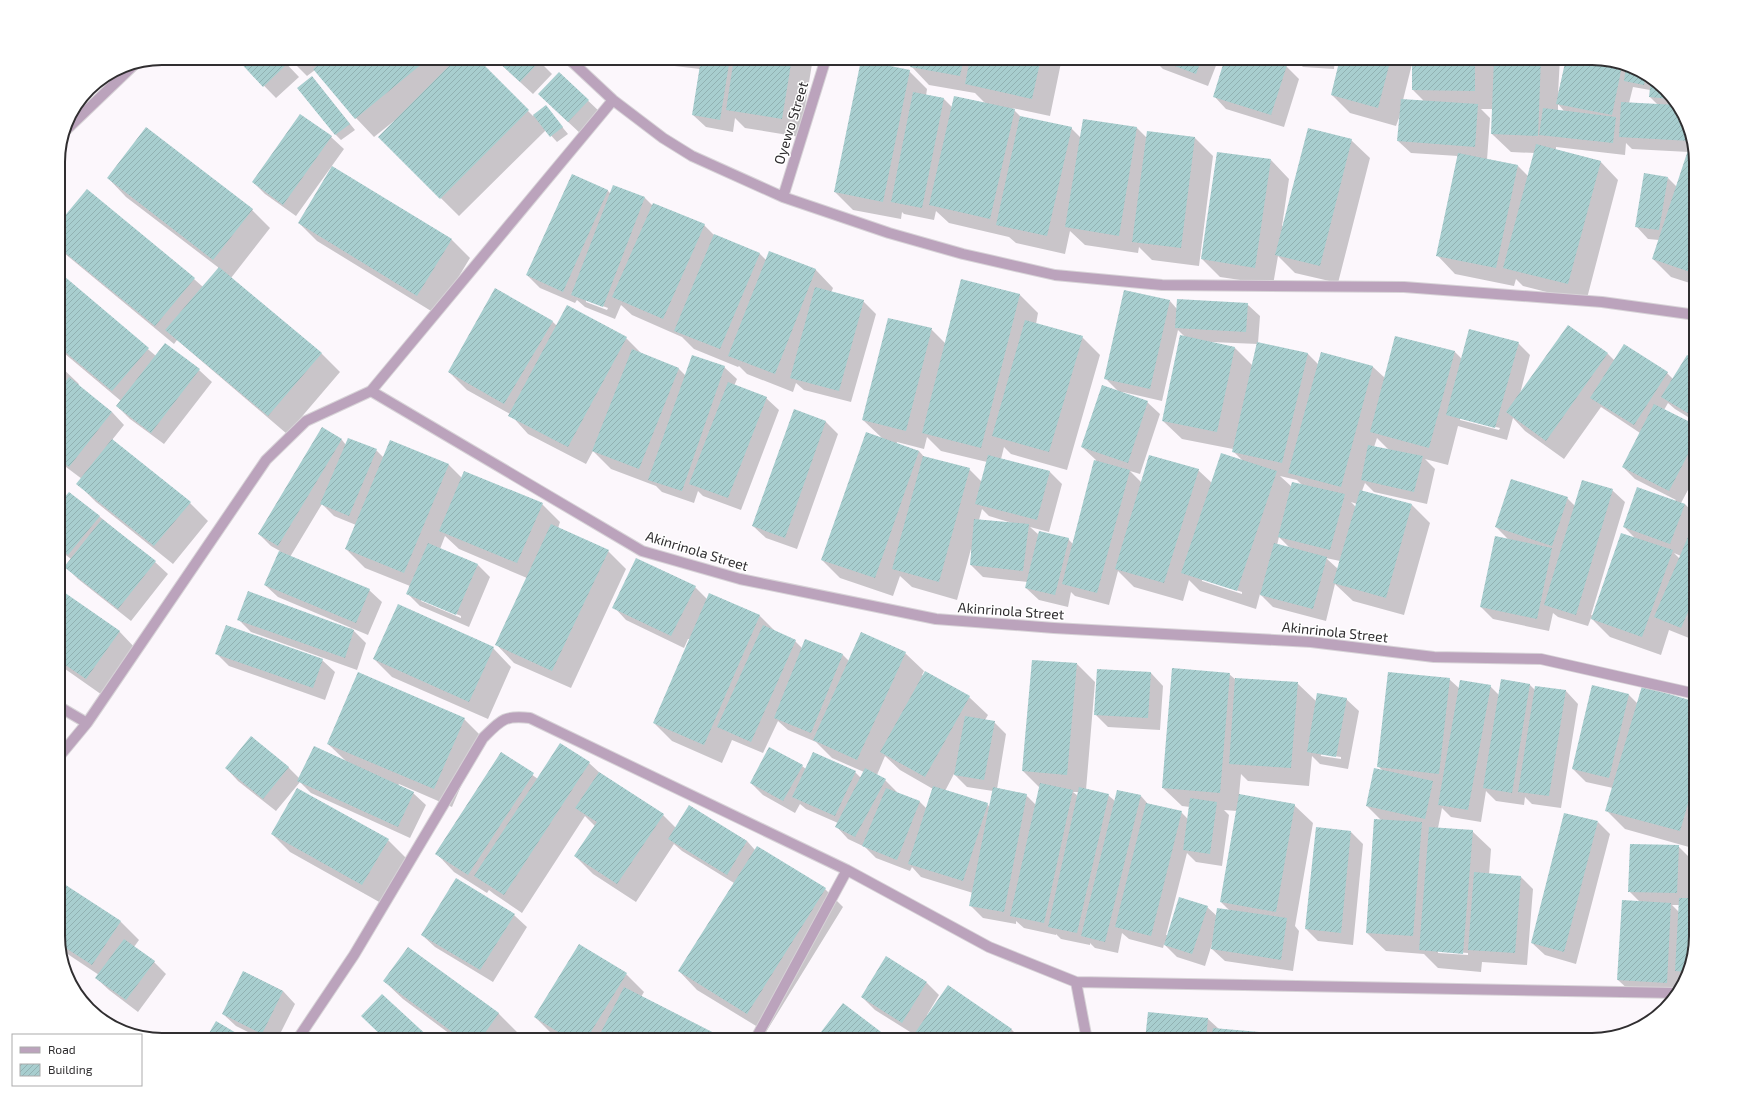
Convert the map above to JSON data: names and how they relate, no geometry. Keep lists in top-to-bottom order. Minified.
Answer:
{"streets":{"street":["Oyewo Street","Akinrinola Street"]},"legend":["Road","Building"]}
